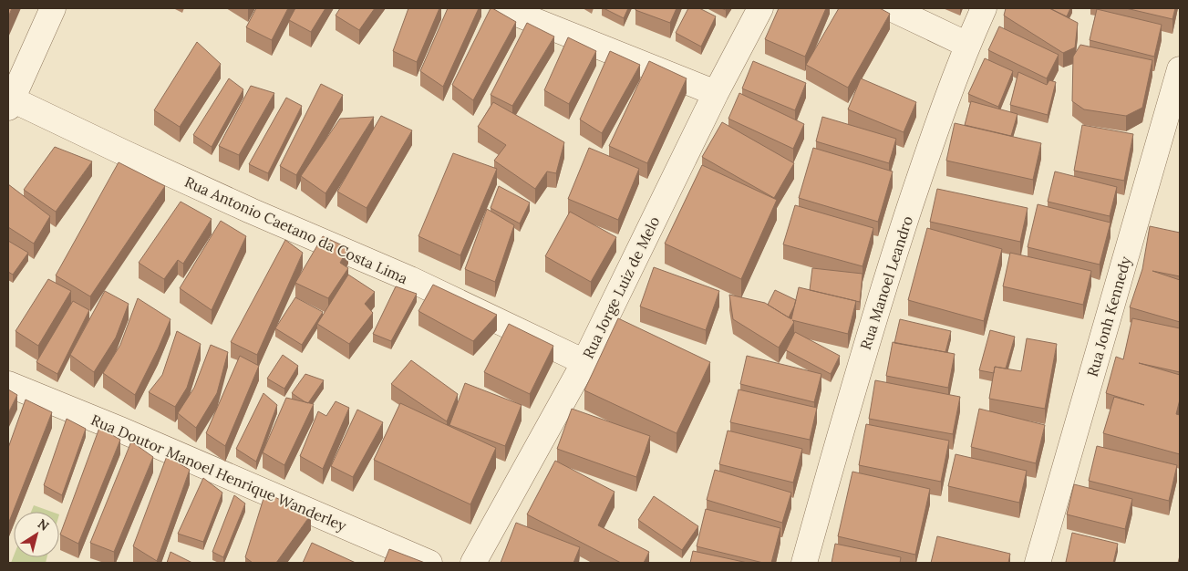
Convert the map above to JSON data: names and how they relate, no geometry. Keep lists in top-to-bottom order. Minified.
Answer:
{"streets":{"street":["Rua Antonio Caetano da Costa Lima","Rua Manoel Leandro","Rua Jorge Luiz de Melo","Rua Jonh Kennedy","Rua Doutor Manoel Henrique Wanderley"]},"crossings":[["Rua Antonio Caetano da Costa Lima","Rua Jorge Luiz de Melo"]],"north":"top right"}
